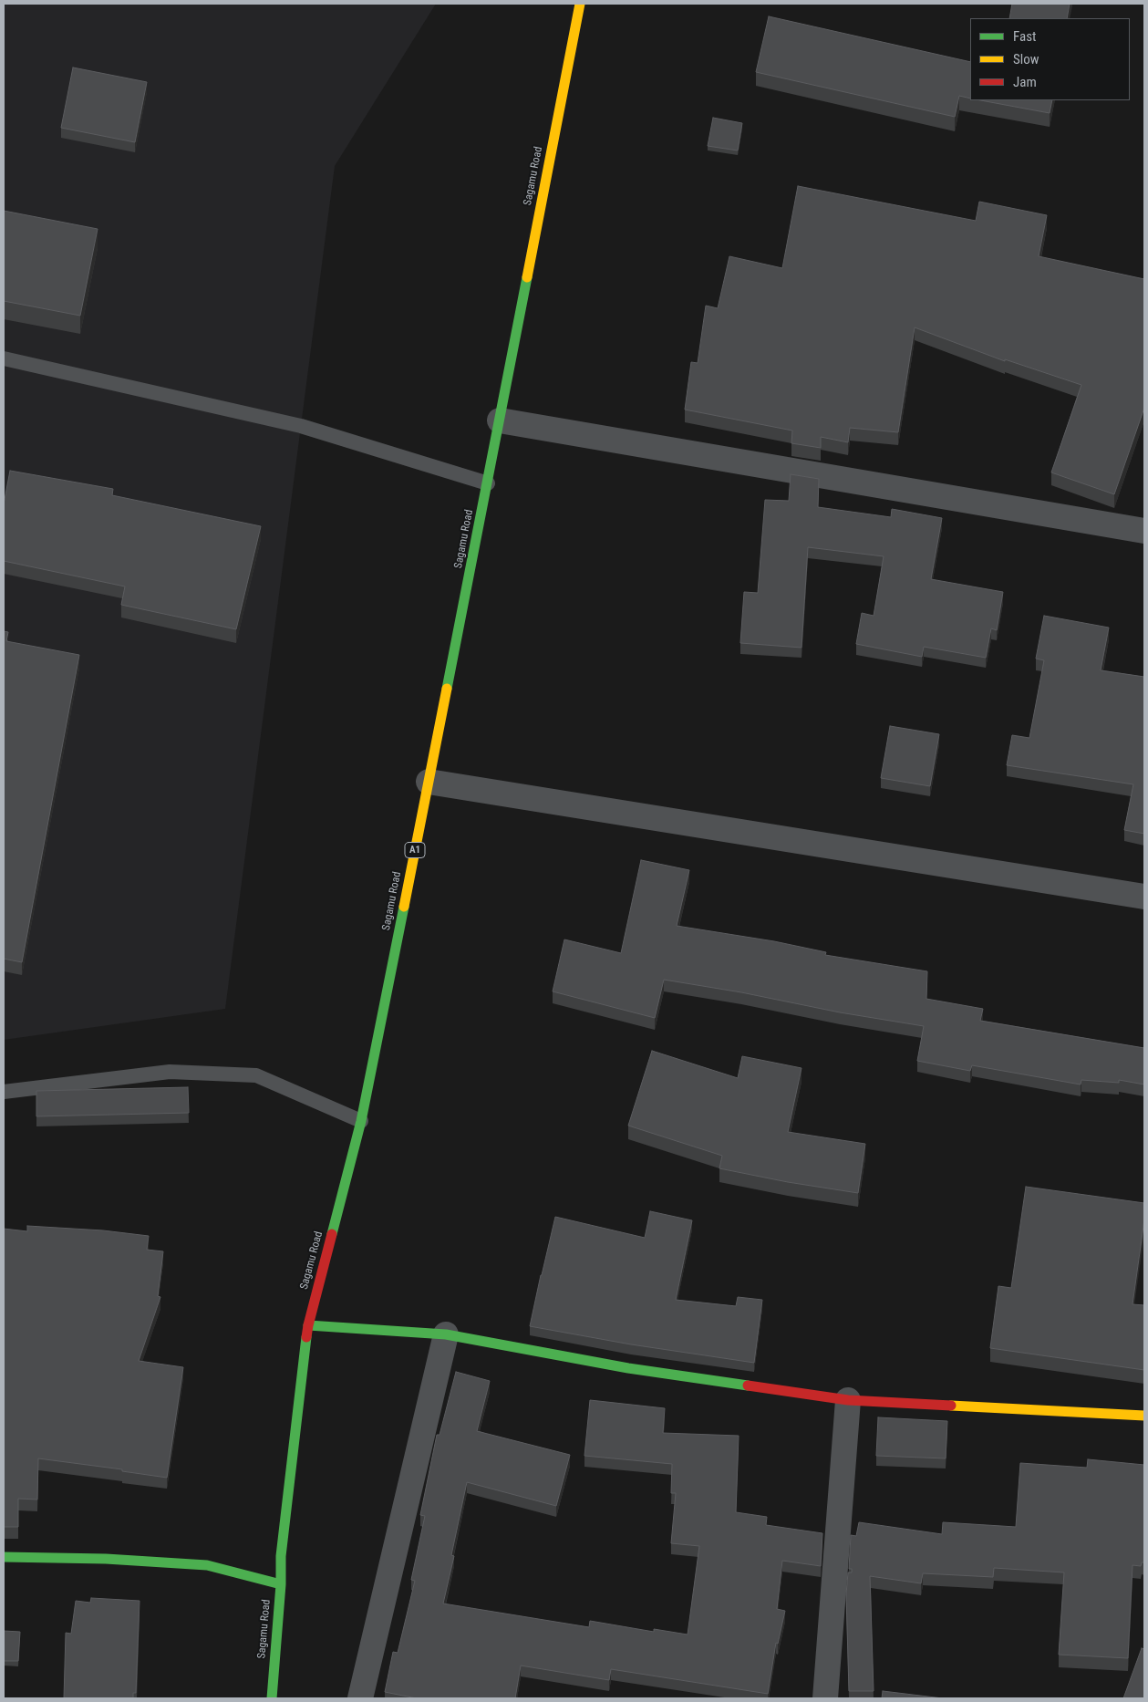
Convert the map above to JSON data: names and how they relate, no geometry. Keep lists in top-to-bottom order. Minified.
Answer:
{"streets":{"main road":["Sagamu Road","A1"]},"legend":["Fast","Slow","Jam"]}
